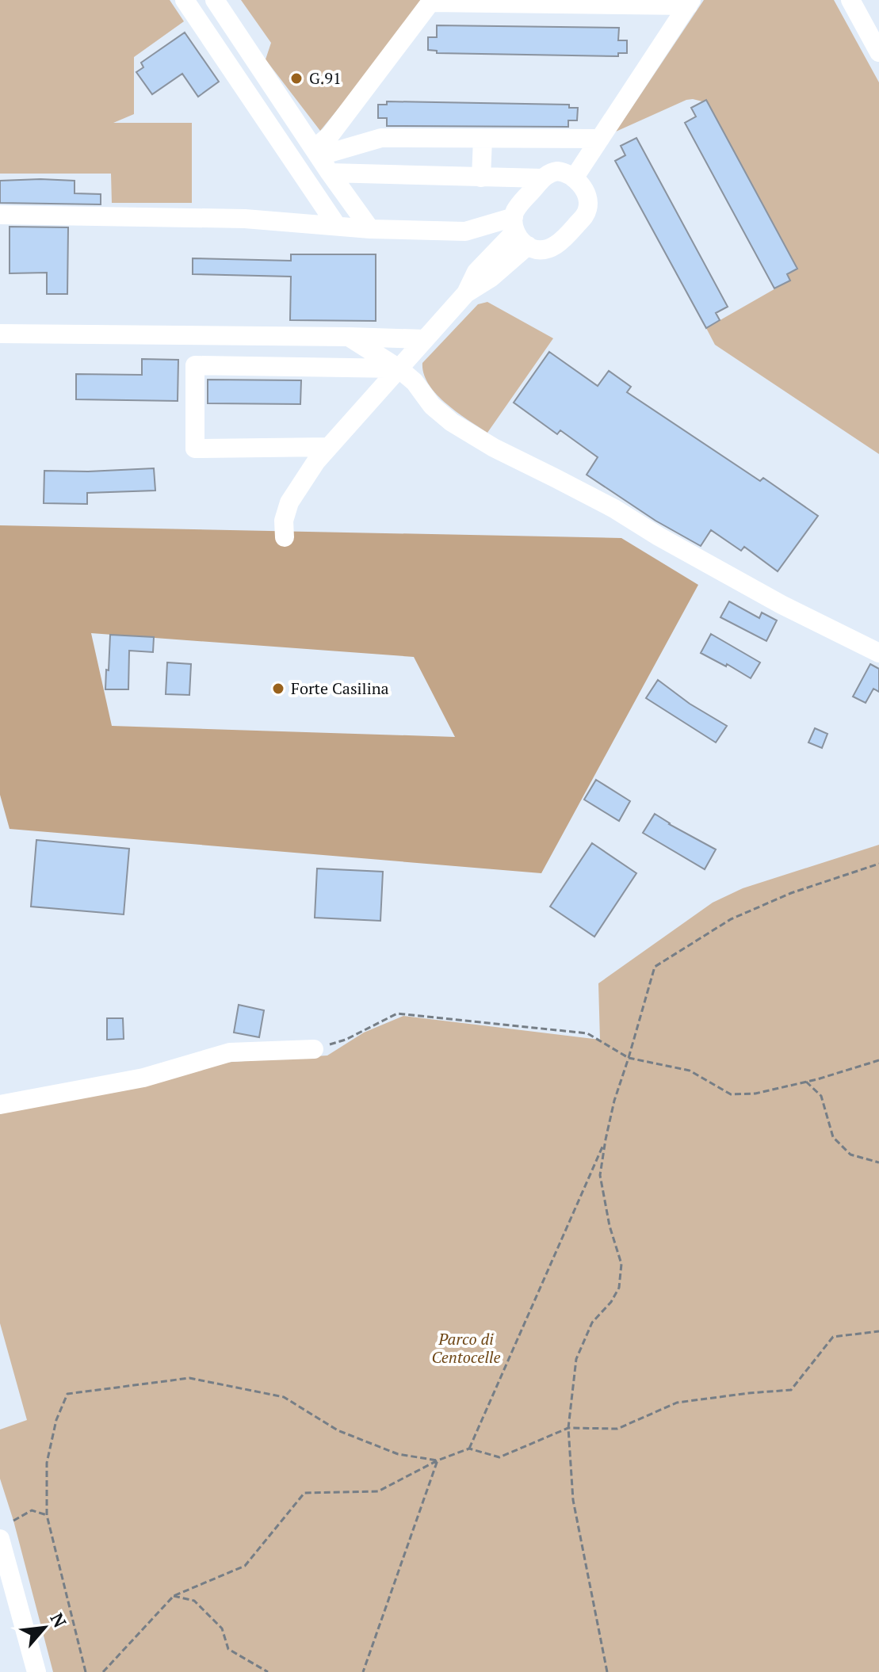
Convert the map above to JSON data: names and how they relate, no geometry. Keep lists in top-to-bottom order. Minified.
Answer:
{"parks":["Parco di Centocelle"],"places":["G.91","Forte Casilina"],"north":"top right"}
